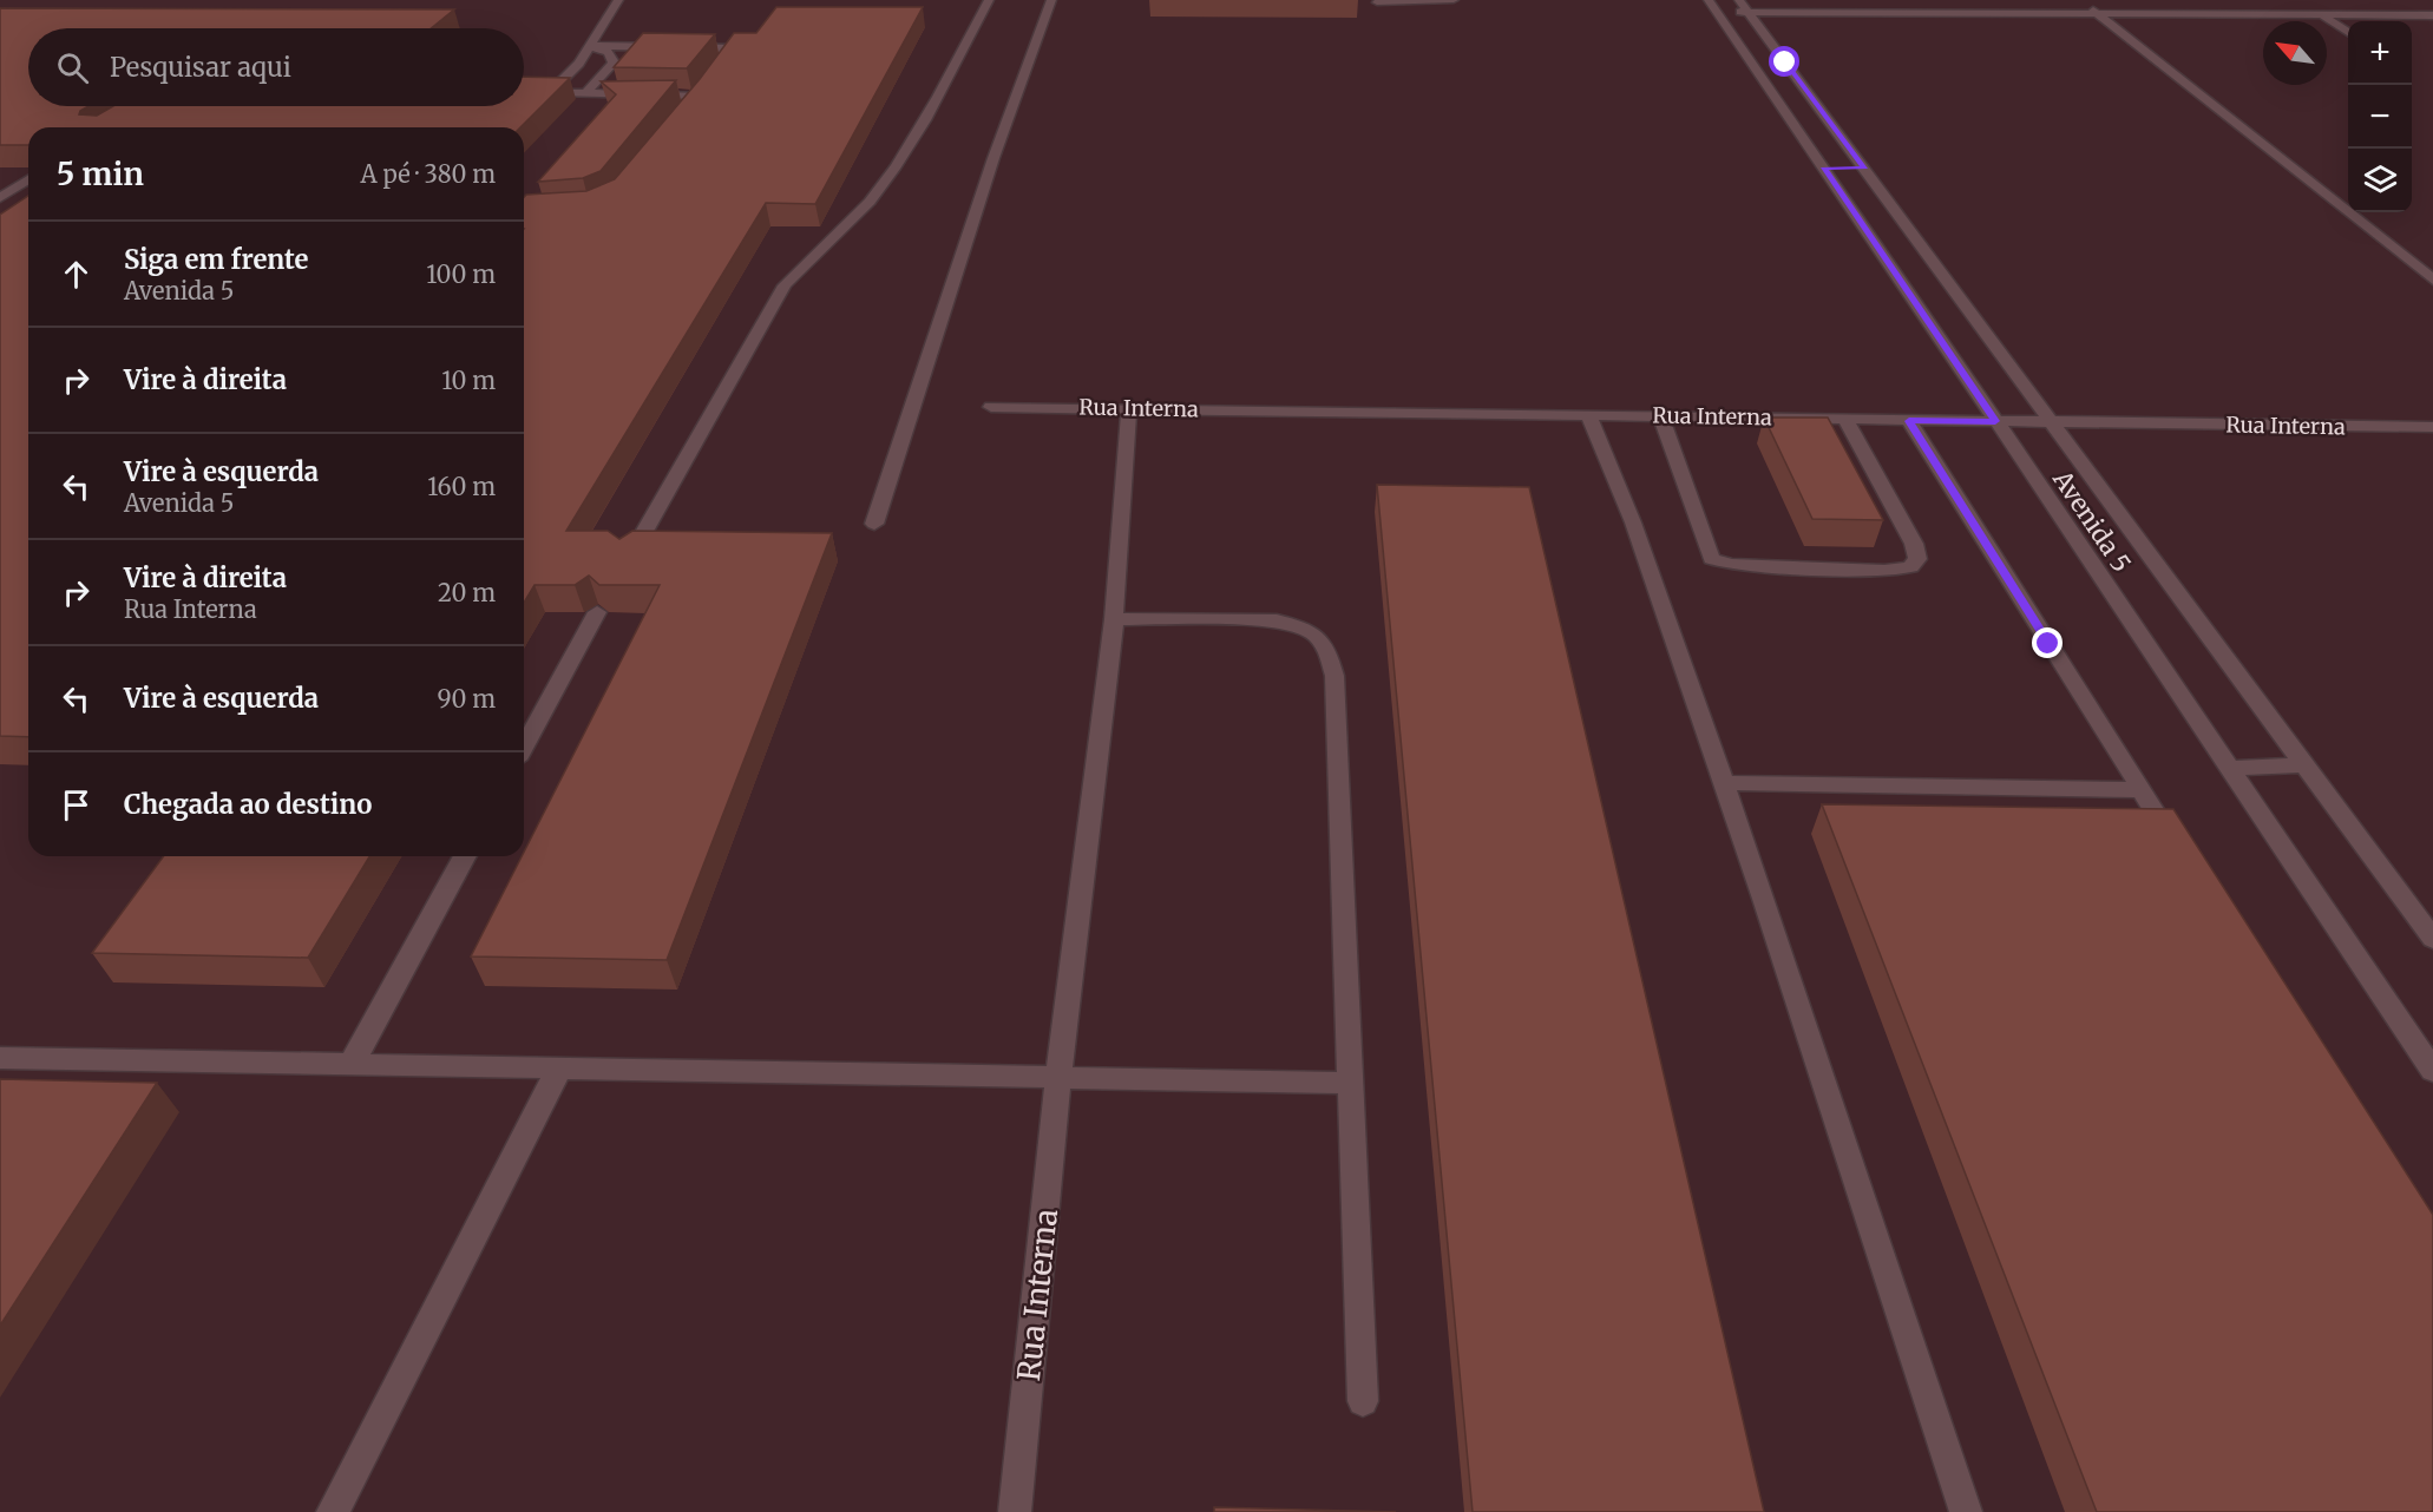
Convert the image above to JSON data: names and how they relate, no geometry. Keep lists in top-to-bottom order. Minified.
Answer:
{"streets":{"lane":["Rua Interna","Avenida 5"]},"crossings":[["Rua Interna","Avenida 5"]],"north":"top left","page":{"map_buttons":["+","−"],"search":"Pesquisar aqui","heading":["5 min","A pé · 380 m"],"list":[["Siga em frente","Avenida 5","100 m"],["Vire à direita","10 m"],["Vire à esquerda","Avenida 5","160 m"],["Vire à direita","Rua Interna","20 m"],["Vire à esquerda","90 m"],"Chegada ao destino"]}}
